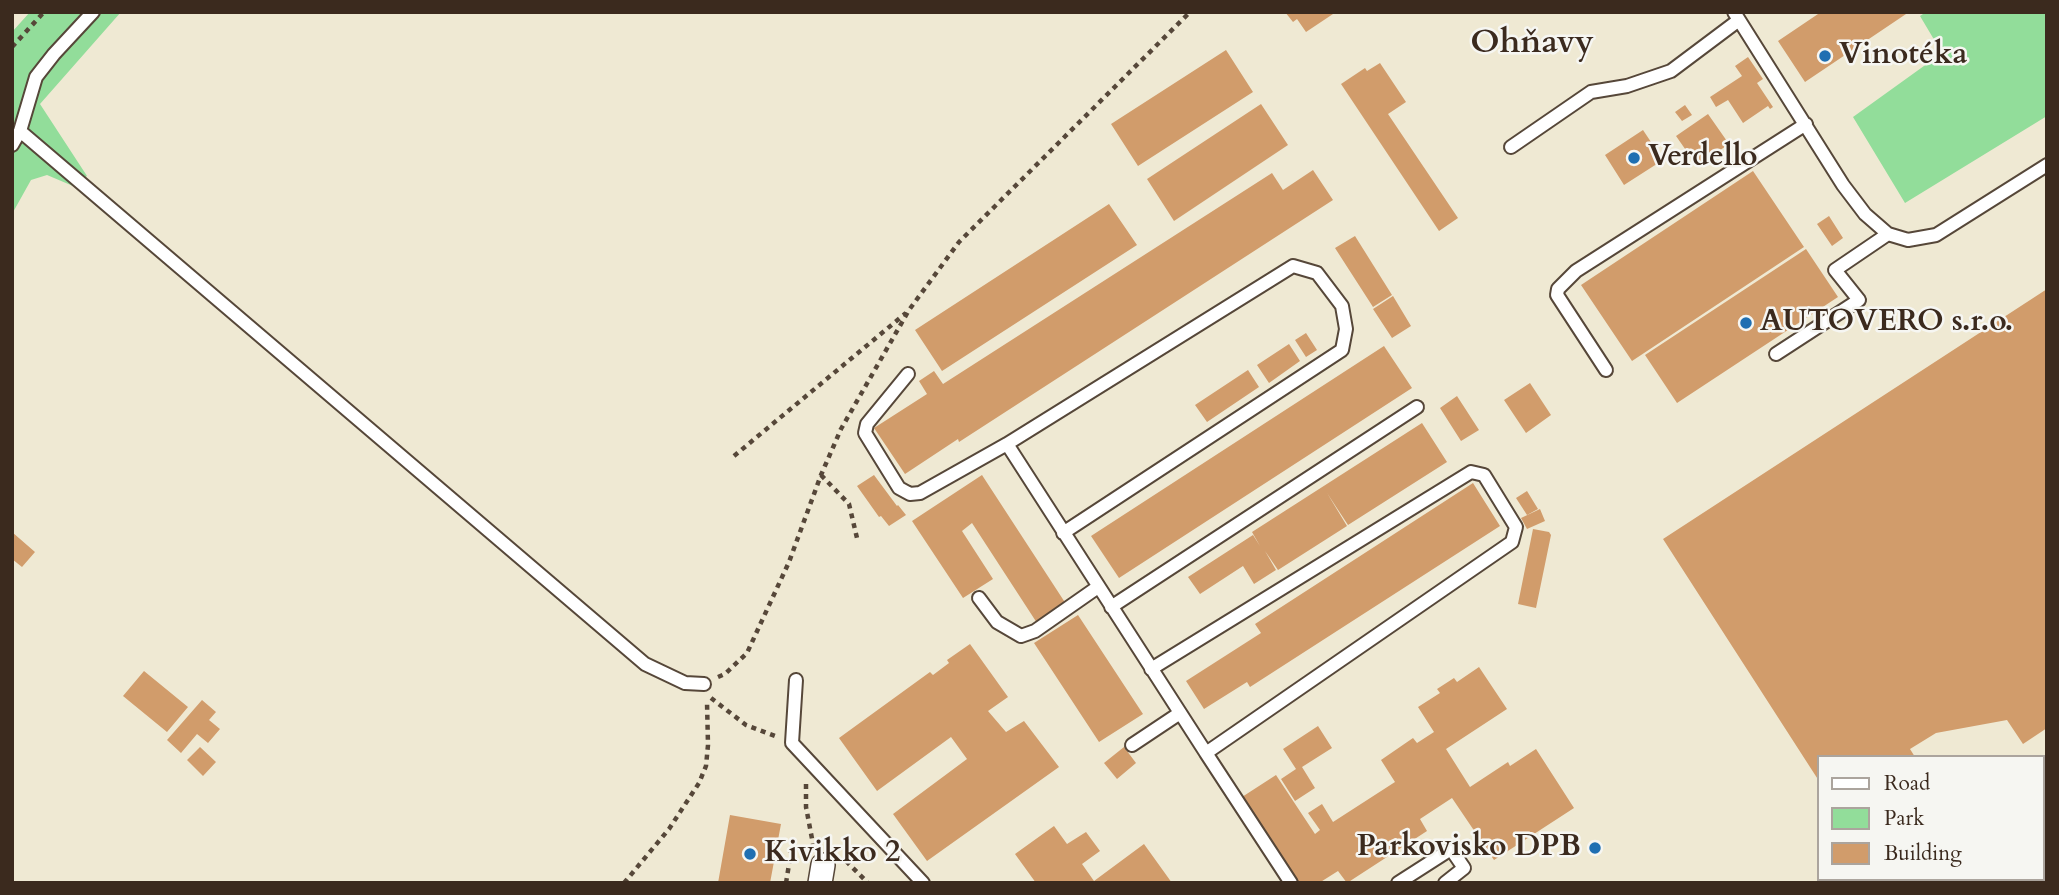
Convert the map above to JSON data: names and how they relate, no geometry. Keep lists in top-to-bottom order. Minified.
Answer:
{"districts":["Ohňavy"],"places":["Vinotéka","Verdello","AUTOVERO s.r.o.","Parkovisko DPB","Kivikko 2"],"legend":["Road","Park","Building"]}
